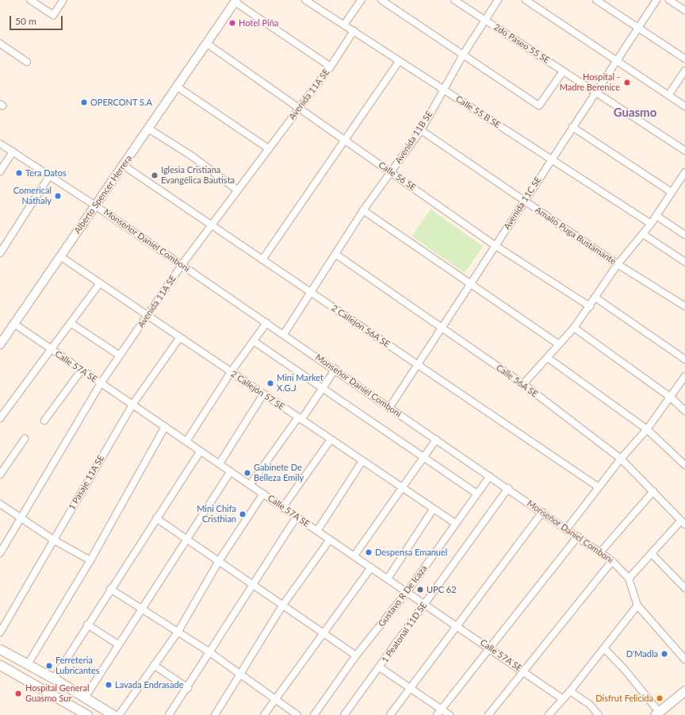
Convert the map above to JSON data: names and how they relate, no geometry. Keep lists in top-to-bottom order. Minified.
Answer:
{"streets":{"street":["2do Paseo 55 SE","Avenida 11A SE","Calle 55 B SE","Avenida 11B SE","Calle 56 SE","Alberto Spencer Herrera","Avenida 11C SE","Amalio Puga Bustamante","Monseñor Daniel Comboni","2 Callejon 56A SE","Calle 57A SE","Calle 56A SE","2 Callejón 57 SE","1 Pasaje 11A SE","Gustavo R De Icaza","1 Peatonal 11D SE"]},"crossings":[["2do Paseo 55 SE","Avenida 11B SE"],["2do Paseo 55 SE","Avenida 11C SE"],["Avenida 11A SE","Calle 55 B SE"],["Avenida 11A SE","Calle 56 SE"],["Avenida 11A SE","Monseñor Daniel Comboni"],["Avenida 11A SE","2 Callejon 56A SE"],["Avenida 11A SE","Calle 57A SE"],["Avenida 11A SE","2 Callejón 57 SE"],["Calle 55 B SE","Avenida 11B SE"],["Calle 55 B SE","Avenida 11C SE"],["Avenida 11B SE","Calle 56 SE"],["Avenida 11B SE","Amalio Puga Bustamante"],["Avenida 11B SE","Monseñor Daniel Comboni"],["Avenida 11B SE","2 Callejon 56A SE"],["Avenida 11B SE","Calle 56A SE"],["Calle 56 SE","Alberto Spencer Herrera"],["Calle 56 SE","Avenida 11C SE"],["Alberto Spencer Herrera","Monseñor Daniel Comboni"],["Alberto Spencer Herrera","2 Callejon 56A SE"],["Alberto Spencer Herrera","Calle 57A SE"],["Alberto Spencer Herrera","2 Callejón 57 SE"],["Avenida 11C SE","Amalio Puga Bustamante"],["Avenida 11C SE","Monseñor Daniel Comboni"],["Avenida 11C SE","2 Callejon 56A SE"],["Avenida 11C SE","Calle 56A SE"],["Monseñor Daniel Comboni","Gustavo R De Icaza"],["Monseñor Daniel Comboni","1 Peatonal 11D SE"],["Calle 57A SE","1 Pasaje 11A SE"],["Calle 57A SE","Gustavo R De Icaza"],["Calle 57A SE","1 Peatonal 11D SE"],["2 Callejón 57 SE","1 Pasaje 11A SE"],["2 Callejón 57 SE","Gustavo R De Icaza"]],"districts":["Guasmo"],"places":["Hotel Piña","Hospital - Madre Berenice","OPERCONT S.A","Tera Datos","Iglesia Cristiana Evangélica Bautista","Comerical Nathaly","Mini Market X.G.J","Gabinete De Belleza Emily","Mini Chifa Cristhian","Despensa Emanuel","UPC 62","D'Madla","Ferreteria Lubricantes","Lavada Endrasade","Hospital General Guasmo Sur","Disfrut Felicida"],"scale_bar":"50 m"}
